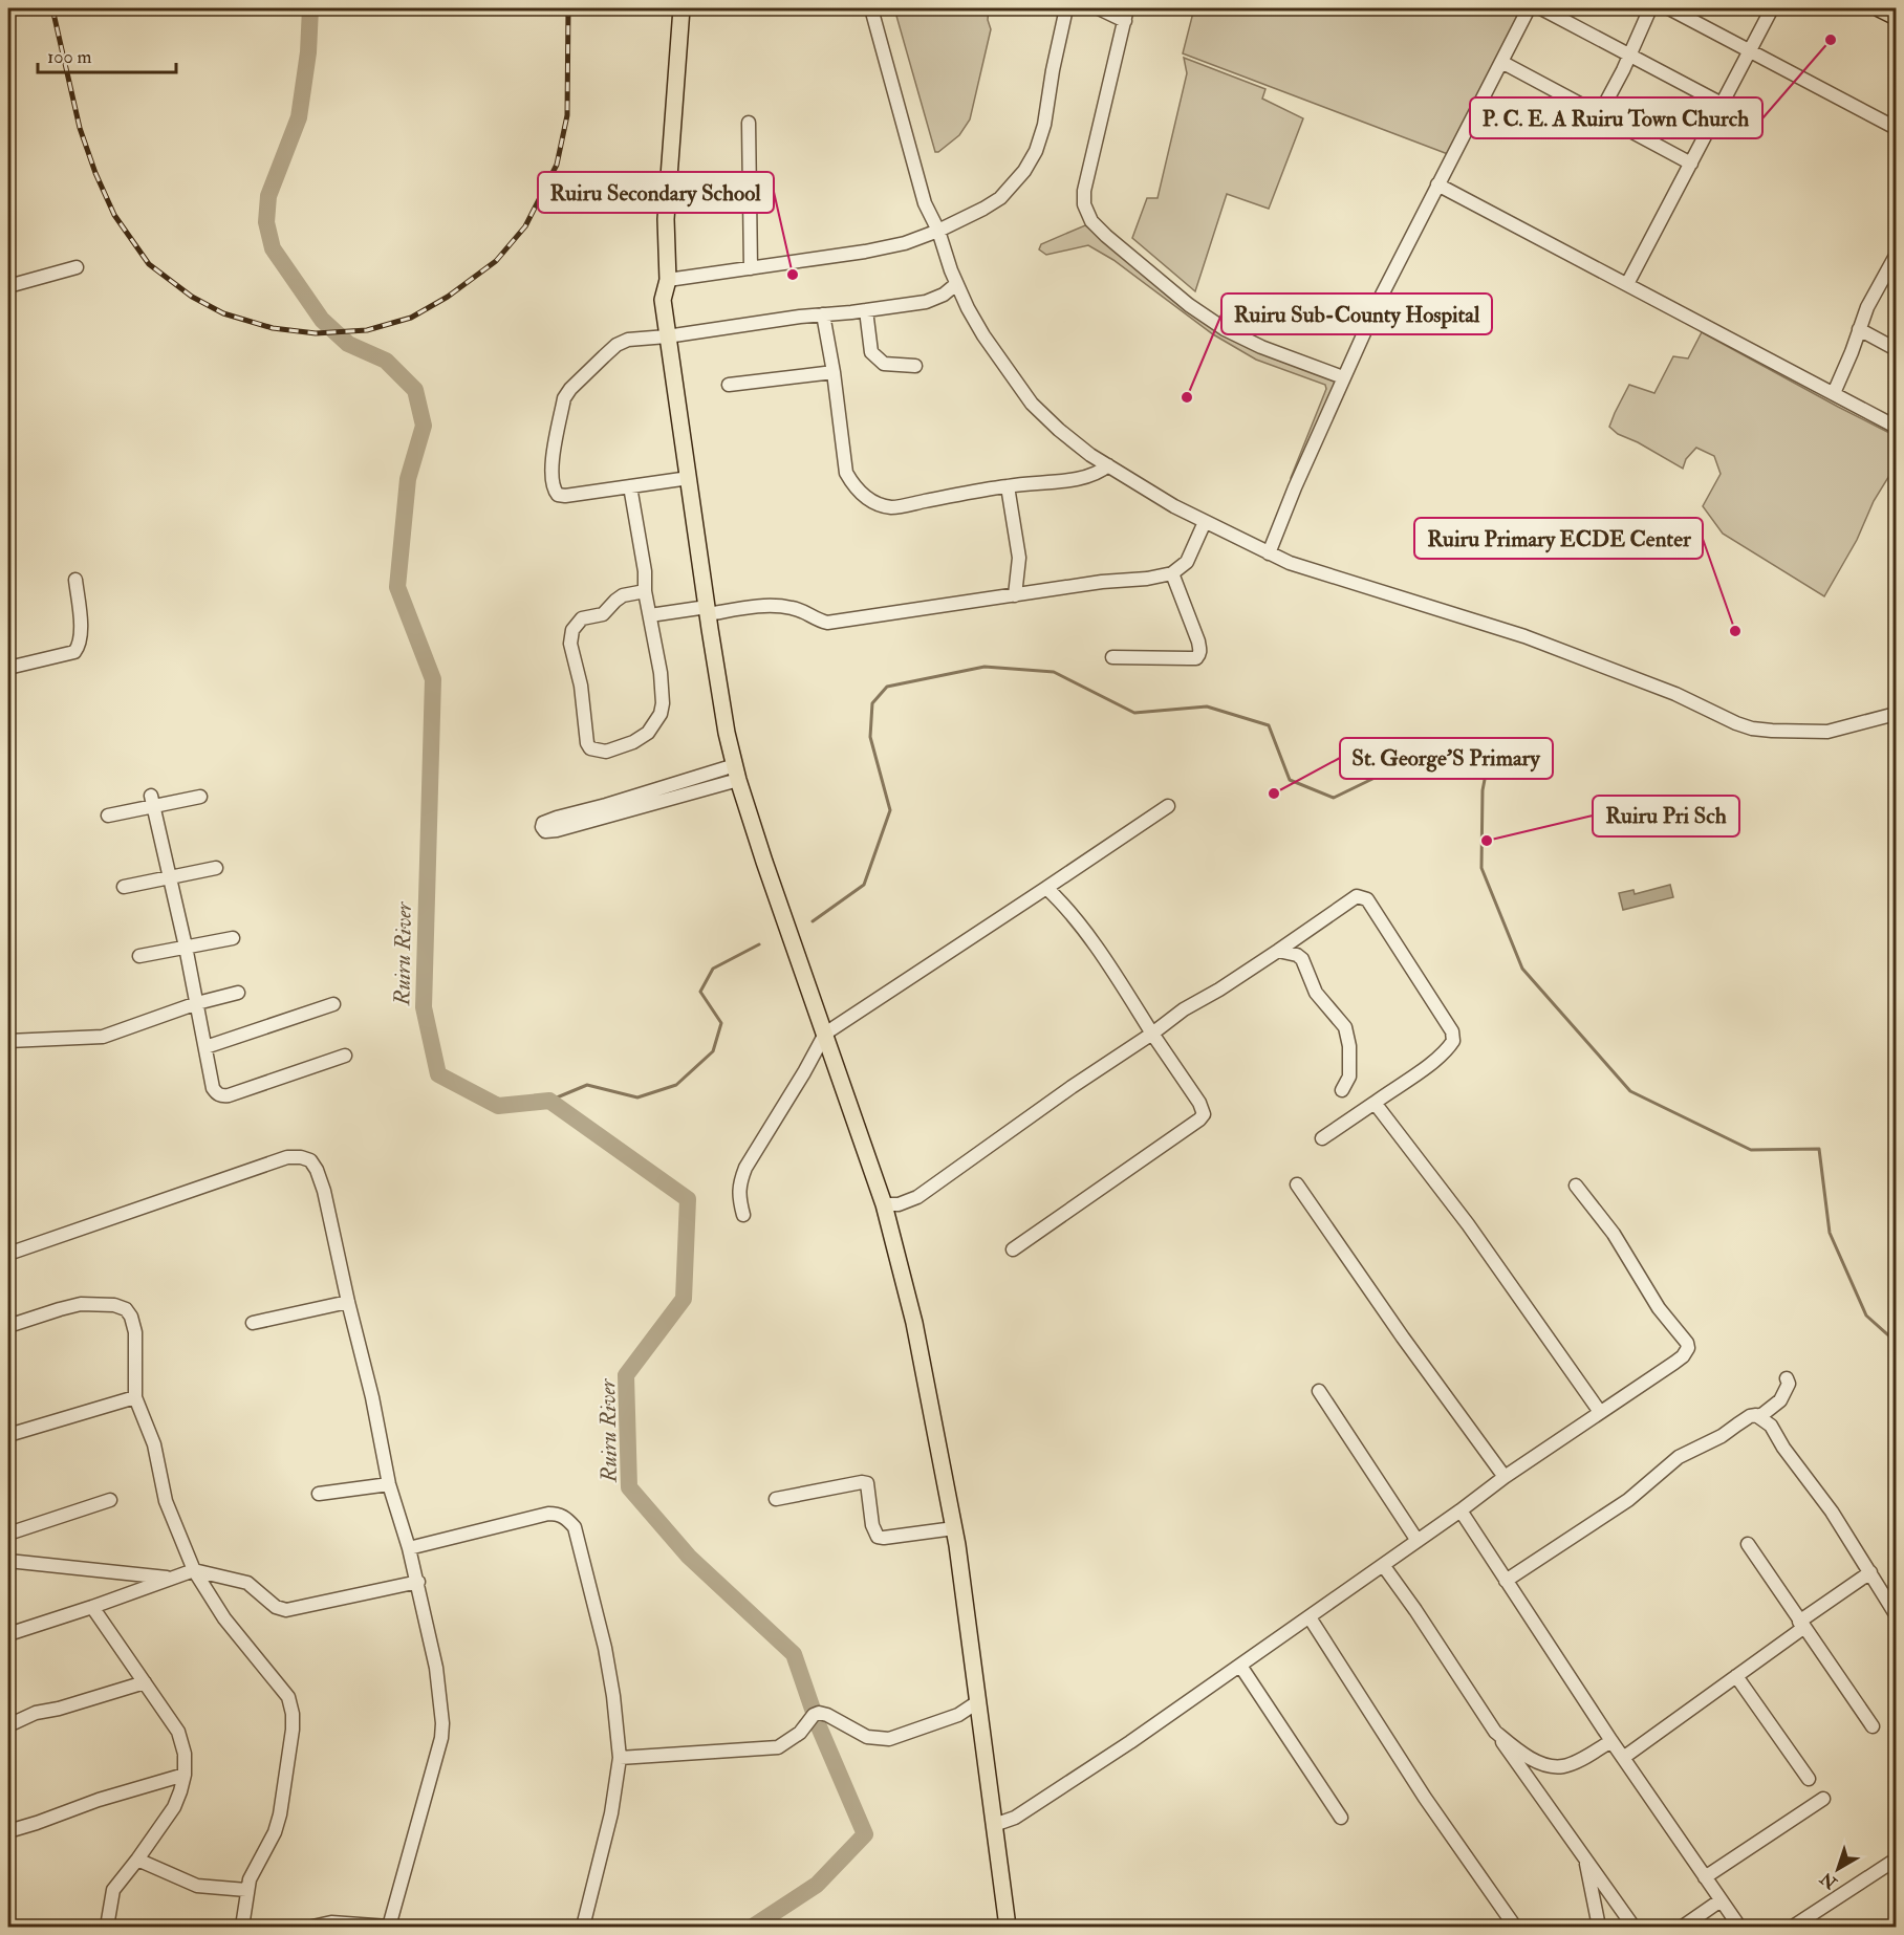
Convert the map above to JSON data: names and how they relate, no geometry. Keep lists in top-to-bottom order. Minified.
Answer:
{"water":["Ruiru River"],"places":["P. C. E. A Ruiru Town Church","Ruiru Secondary School","Ruiru Sub-County Hospital","Ruiru Primary ECDE Center","St. George'S Primary","Ruiru Pri Sch"],"scale_bar":"100 m","north":"bottom left"}
